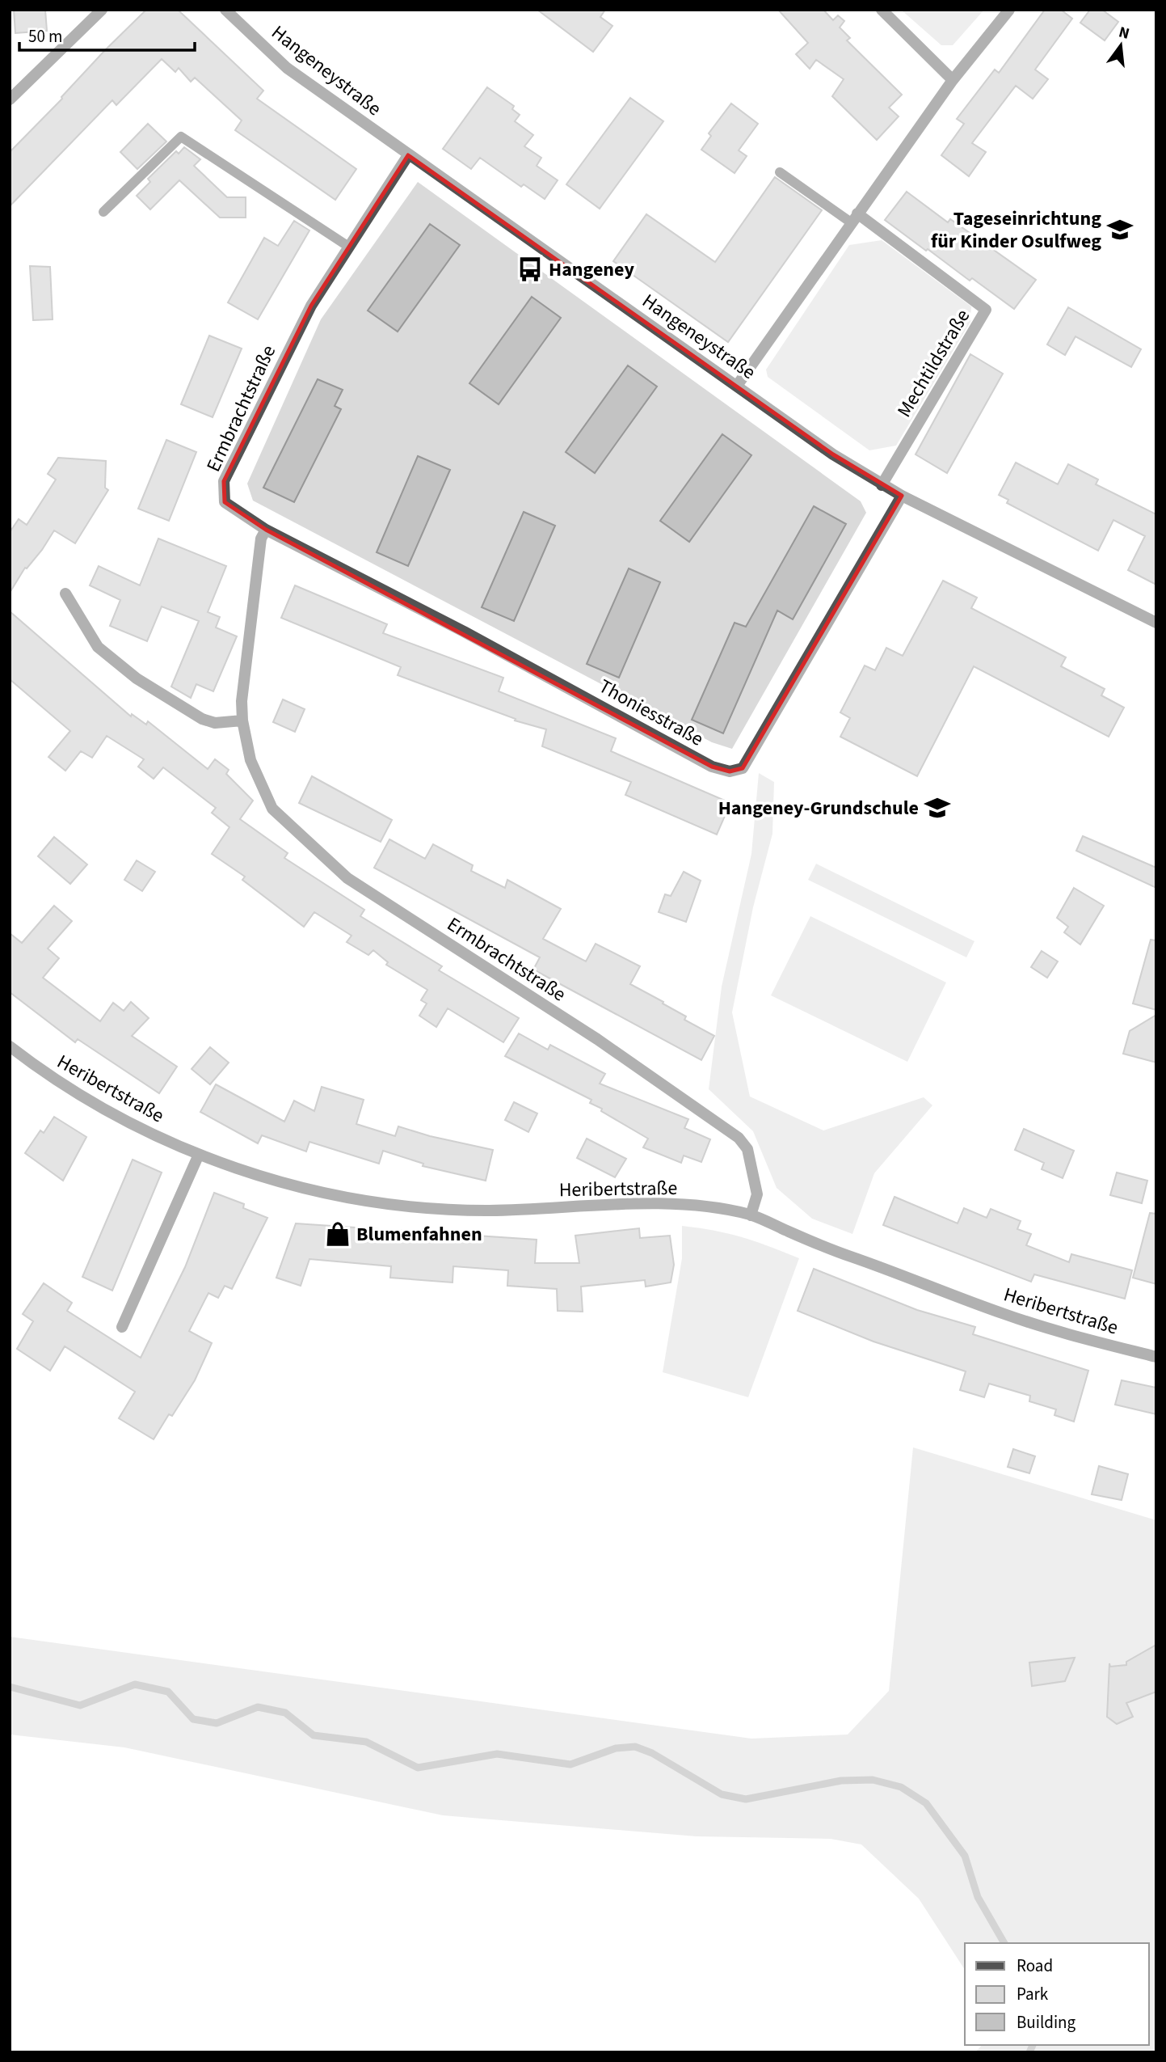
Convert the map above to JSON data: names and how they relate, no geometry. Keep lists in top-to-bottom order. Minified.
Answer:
{"streets":{"street":["Hangeneystraße","Mechtildstraße","Ermbrachtstraße","Thoniesstraße","Heribertstraße"]},"crossings":[["Hangeneystraße","Mechtildstraße"],["Hangeneystraße","Ermbrachtstraße"],["Hangeneystraße","Thoniesstraße"],["Ermbrachtstraße","Thoniesstraße"],["Ermbrachtstraße","Heribertstraße"]],"places":{"school or university":["Tageseinrichtung für Kinder Osulfweg","Hangeney-Grundschule"],"bus stop":["Hangeney"],"shop":["Blumenfahnen"]},"legend":["Road","Park","Building"],"scale_bar":"50 m","north":"top"}
